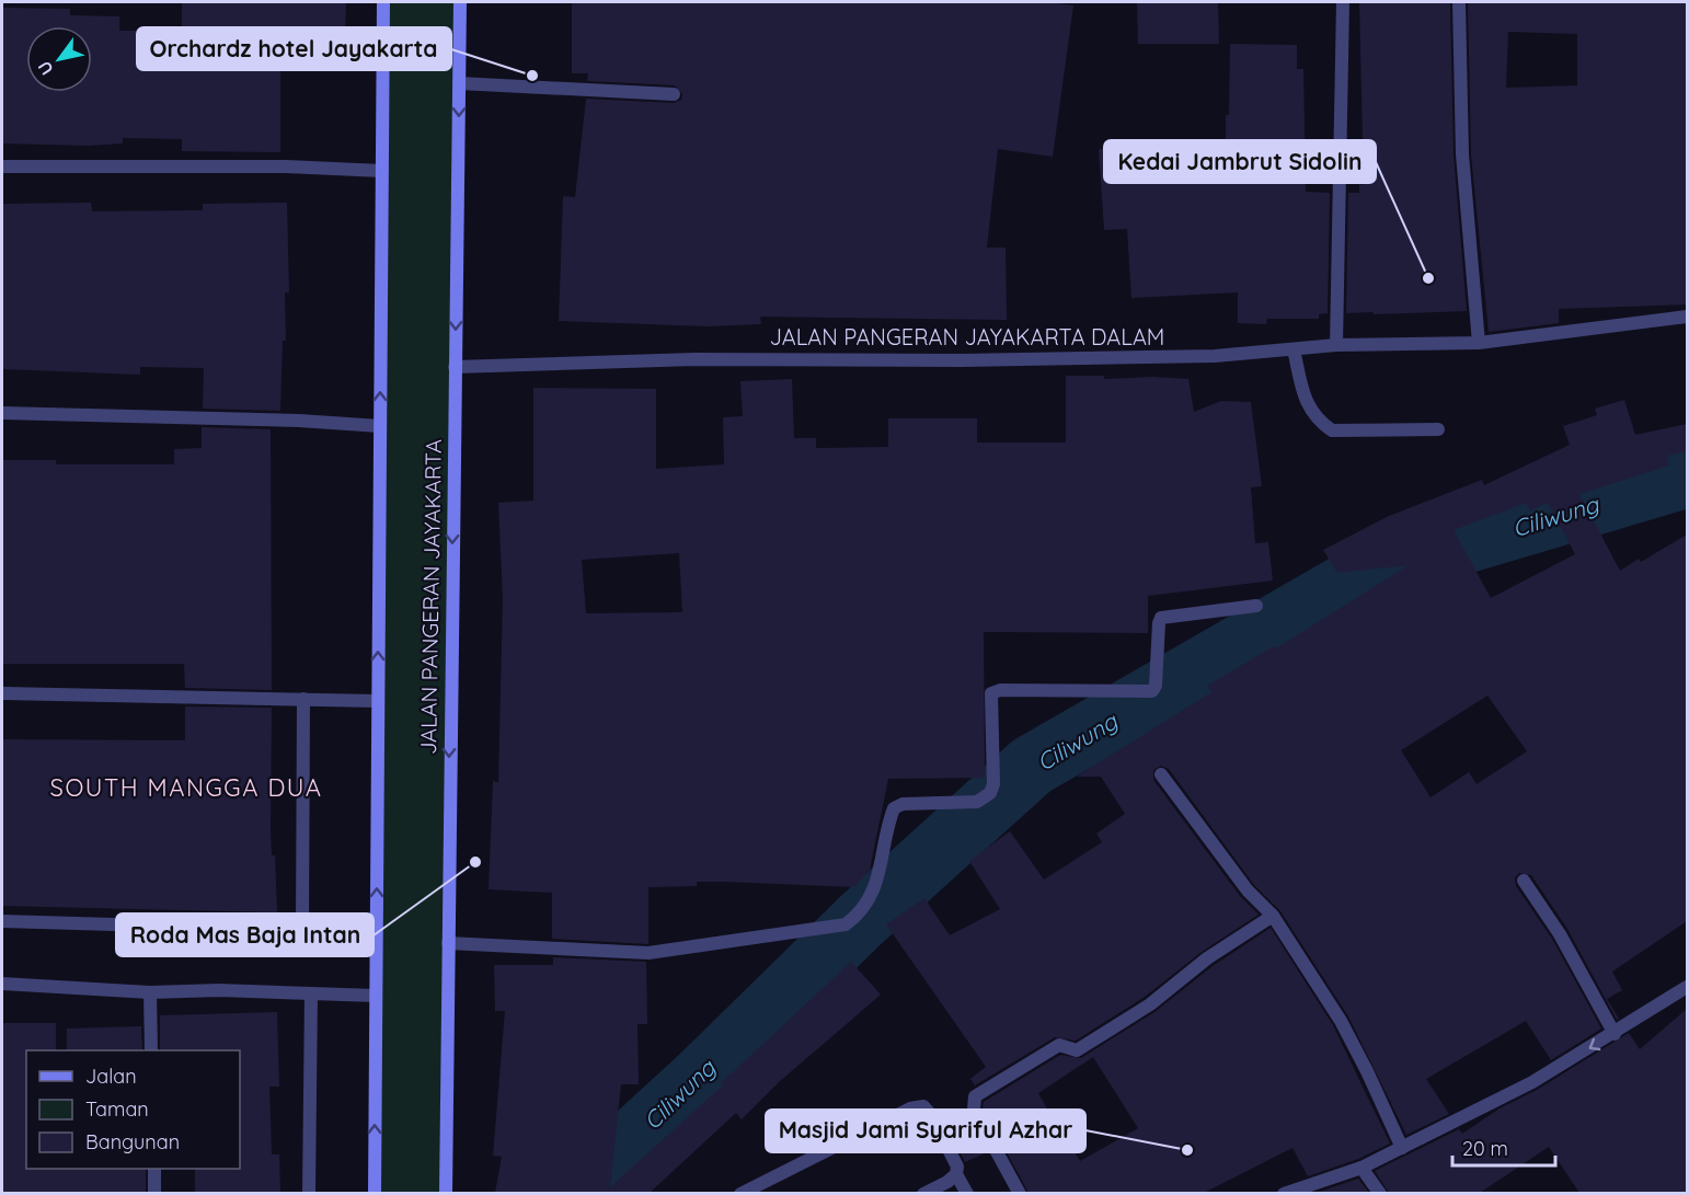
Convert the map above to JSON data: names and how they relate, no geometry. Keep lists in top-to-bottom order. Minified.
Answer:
{"streets":{"main road":["JALAN PANGERAN JAYAKARTA"],"street":["JALAN PANGERAN JAYAKARTA DALAM"]},"crossings":[["JALAN PANGERAN JAYAKARTA DALAM","JALAN PANGERAN JAYAKARTA"]],"districts":["SOUTH MANGGA DUA"],"water":["Ciliwung"],"places":["Orchardz hotel Jayakarta","Kedai Jambrut Sidolin","Roda Mas Baja Intan","Masjid Jami Syariful Azhar"],"legend":["Jalan","Taman","Bangunan"],"scale_bar":"20 m","north":"bottom left"}
